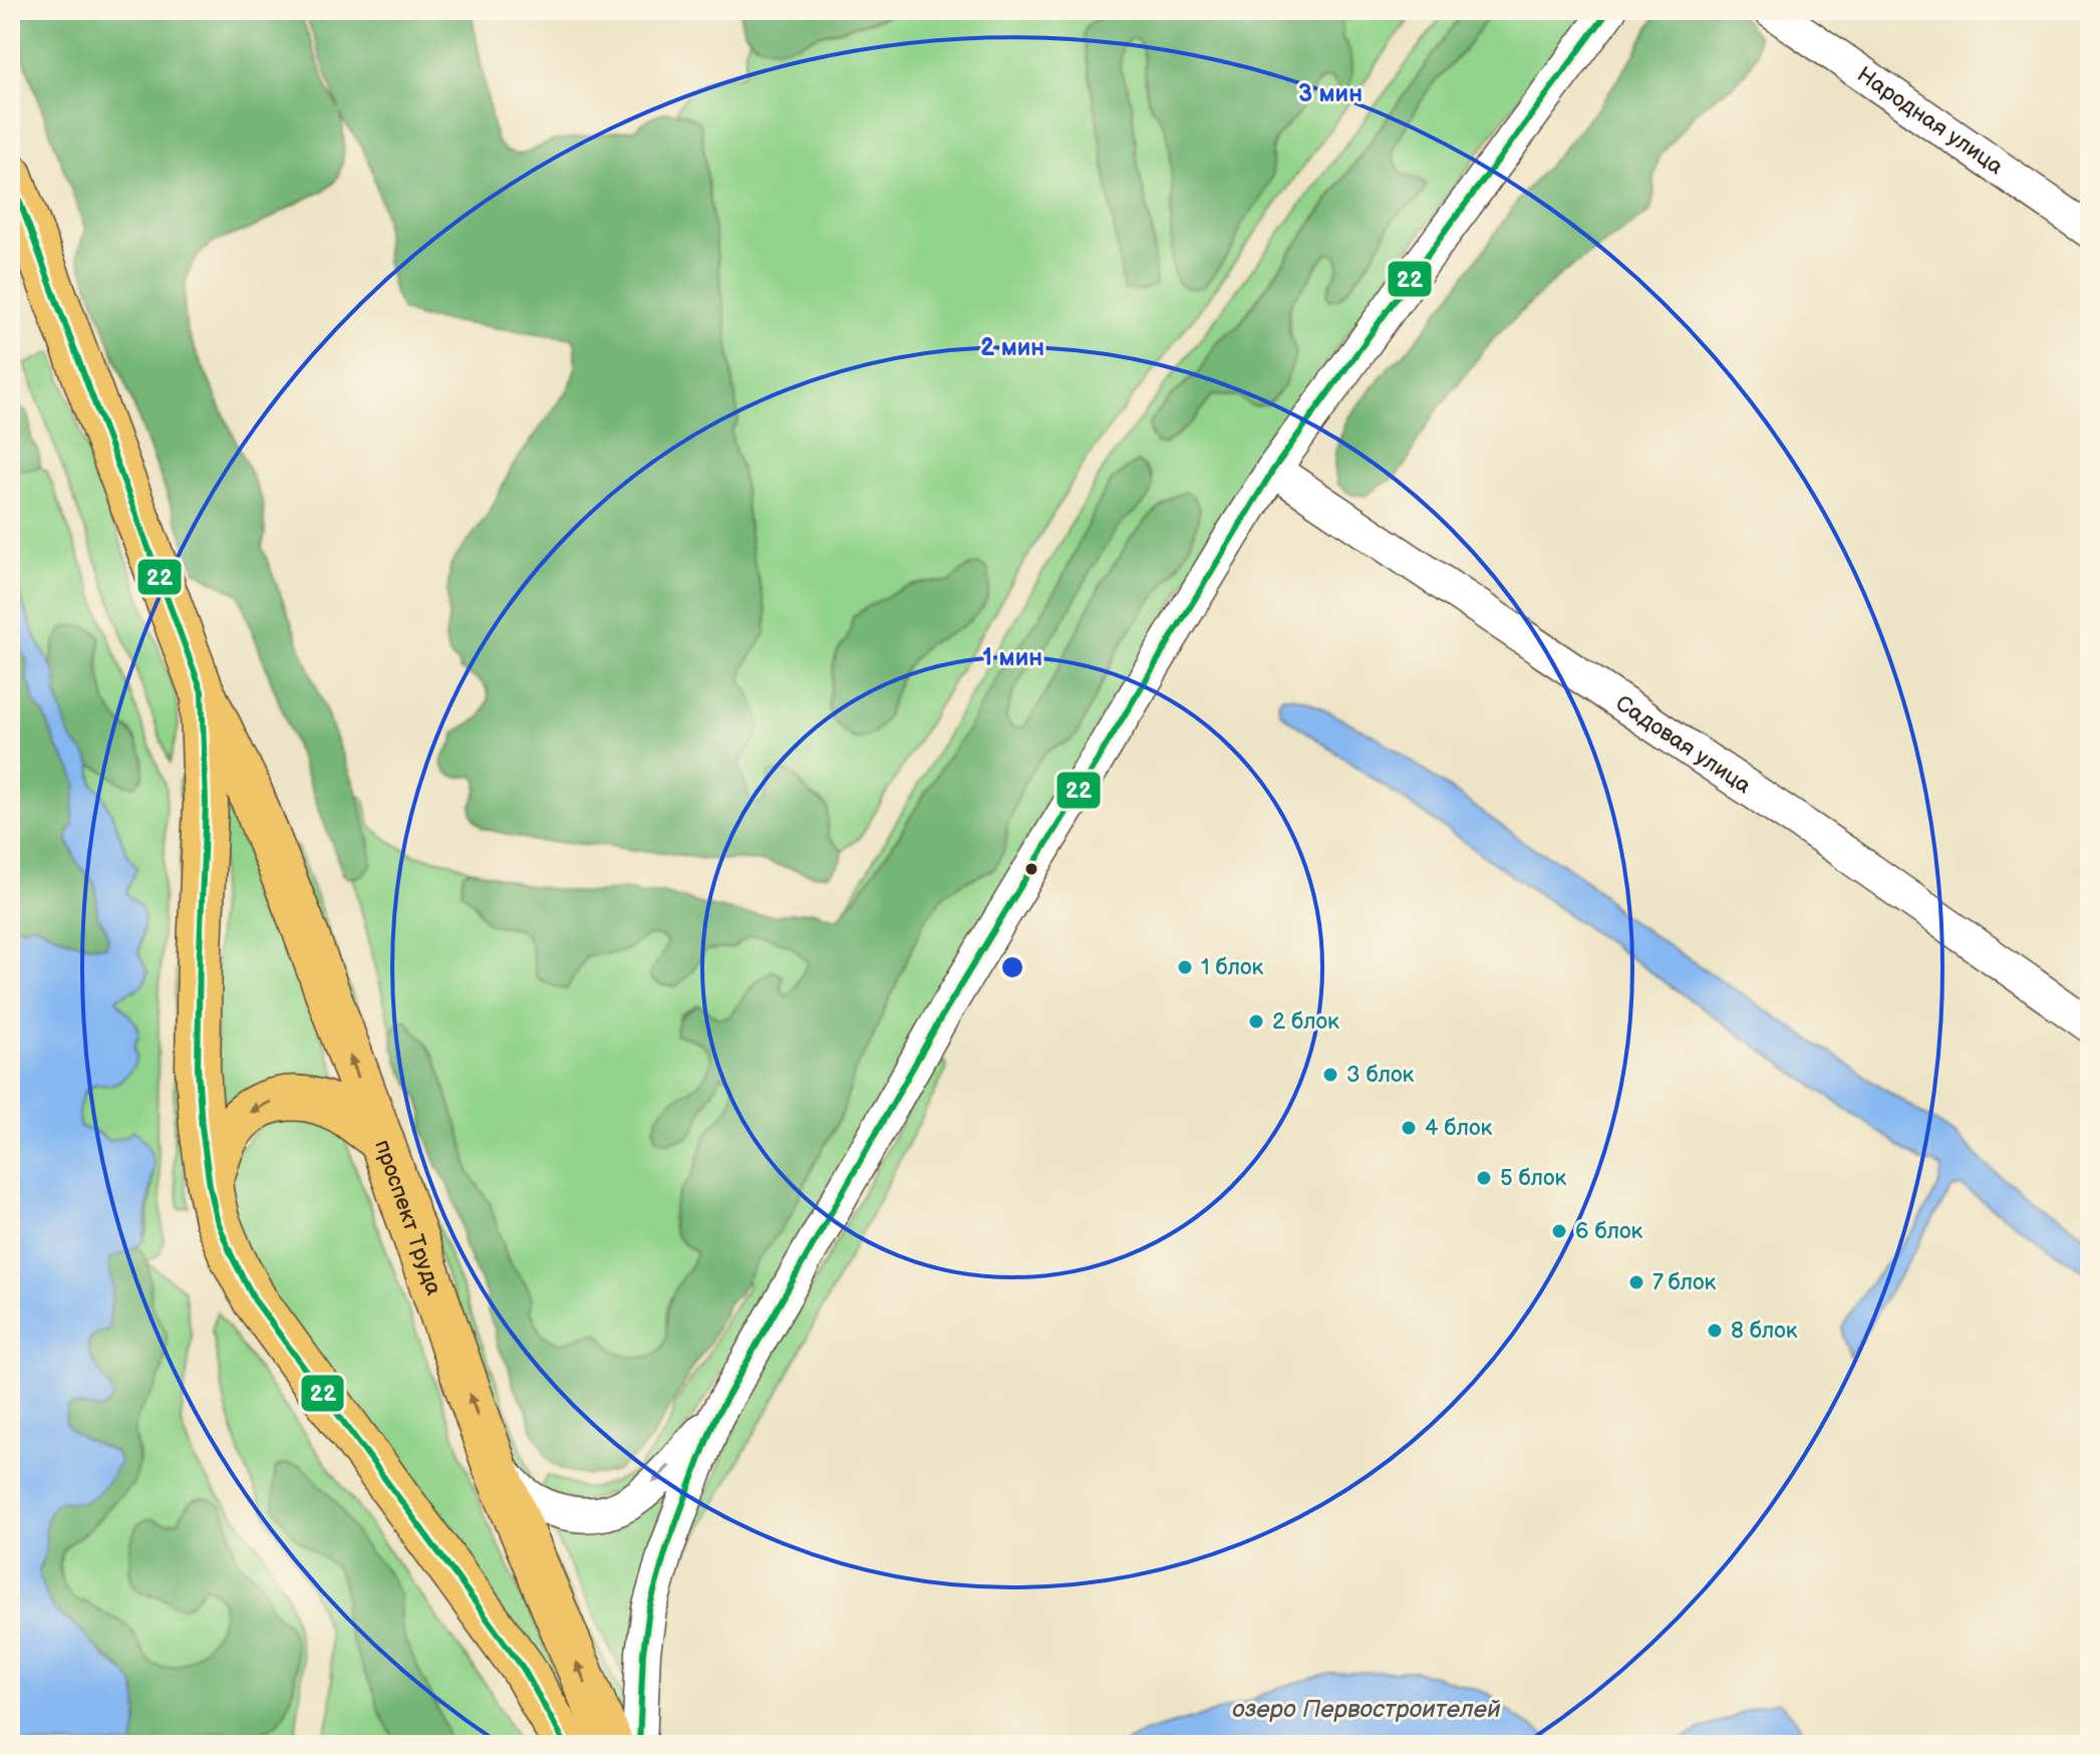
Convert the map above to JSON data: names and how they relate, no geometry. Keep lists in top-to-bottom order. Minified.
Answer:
{"streets":{"main road":["проспект Труда"],"street":["Народная улица","Садовая улица"]},"water":["озеро Первостроителей"],"places":["1 блок","2 блок","3 блок","4 блок","5 блок","6 блок","7 блок","8 блок"],"lines":["transit line 22"],"rings":["3 мин","2 мин","1 мин"]}
